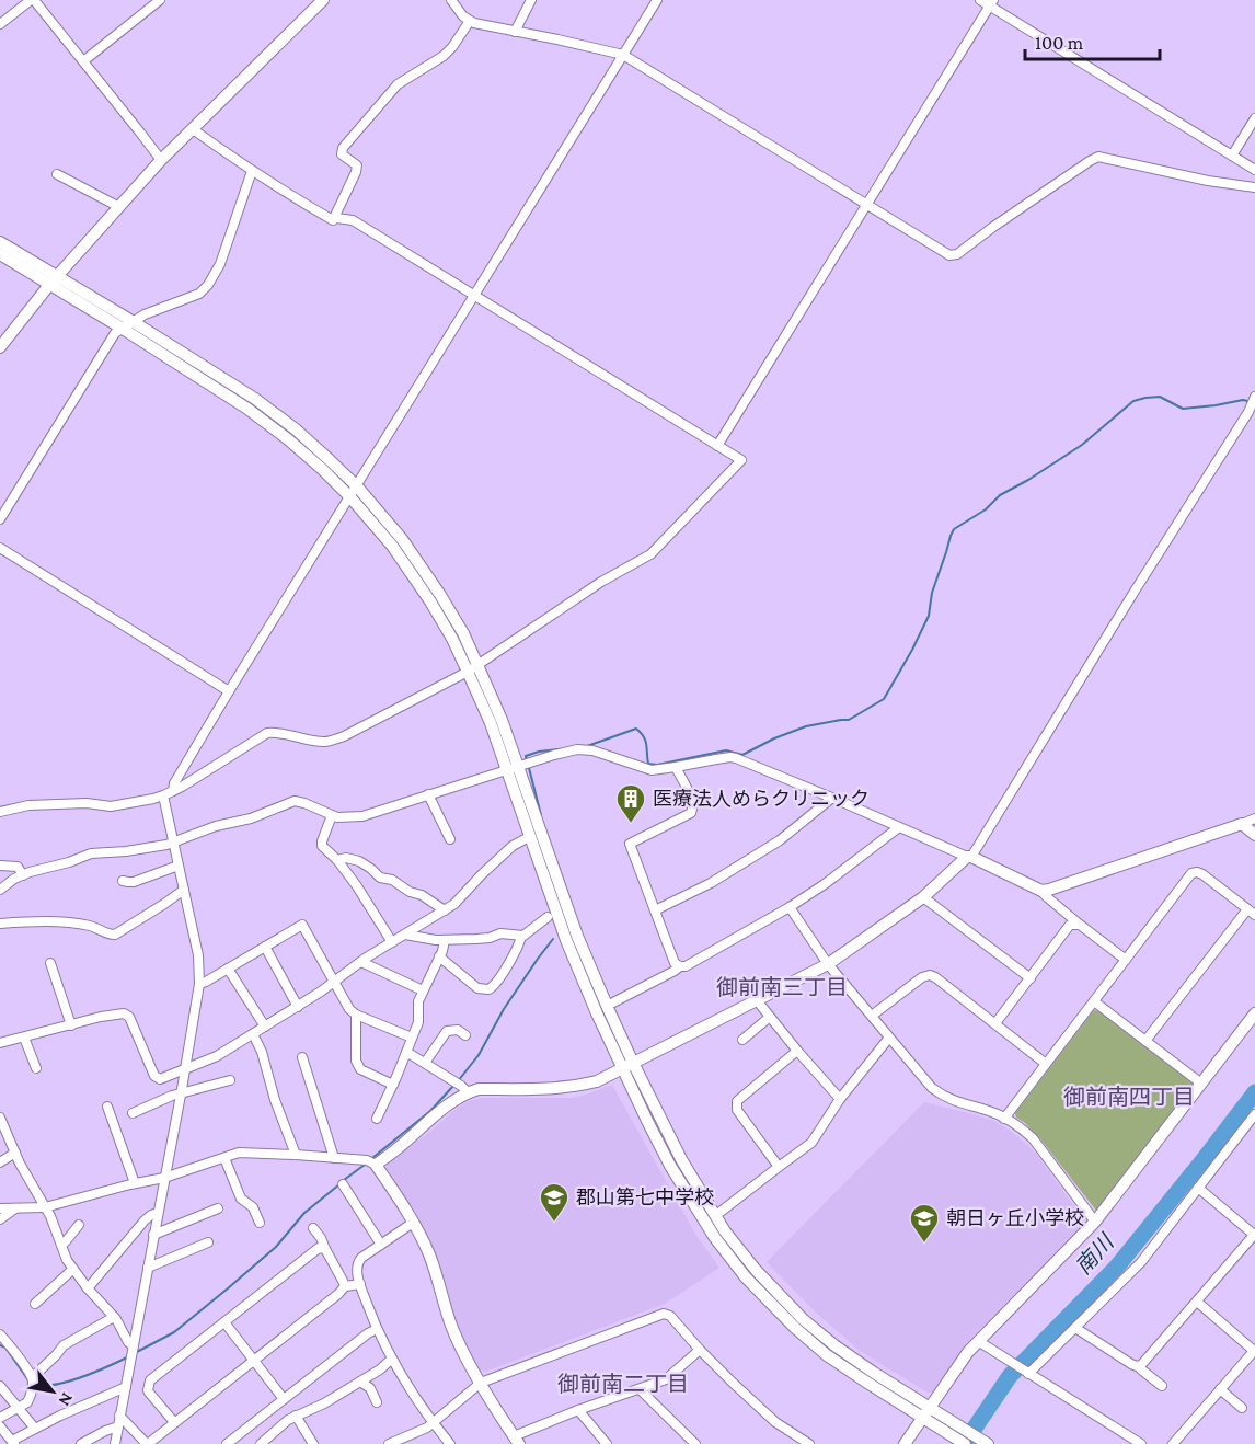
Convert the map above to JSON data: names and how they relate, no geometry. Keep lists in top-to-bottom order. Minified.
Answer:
{"districts":["御前南三丁目","御前南四丁目","御前南二丁目"],"water":["南川"],"places":{"building":["医療法人めらクリニック"],"school or university":["郡山第七中学校","朝日ヶ丘小学校"]},"scale_bar":"100 m","north":"bottom right"}
